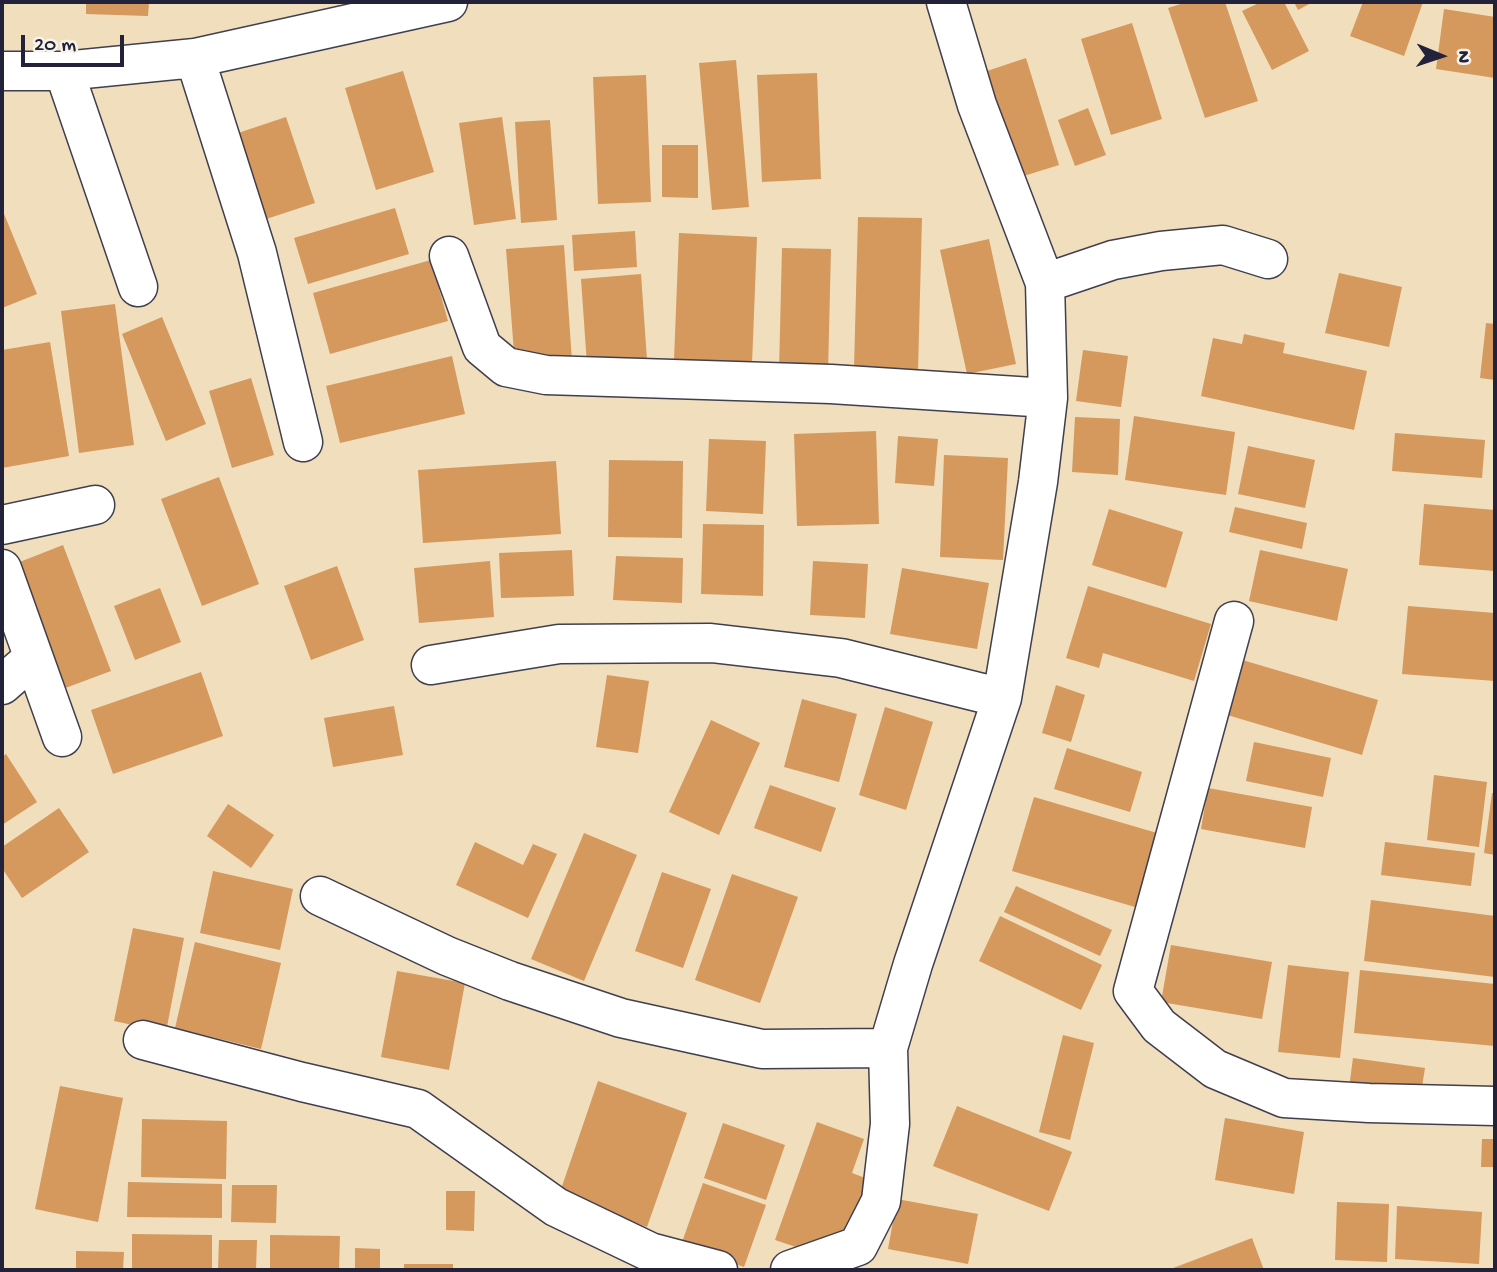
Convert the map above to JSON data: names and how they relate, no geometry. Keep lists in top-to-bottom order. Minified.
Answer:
{"scale_bar":"20 m","north":"right"}
